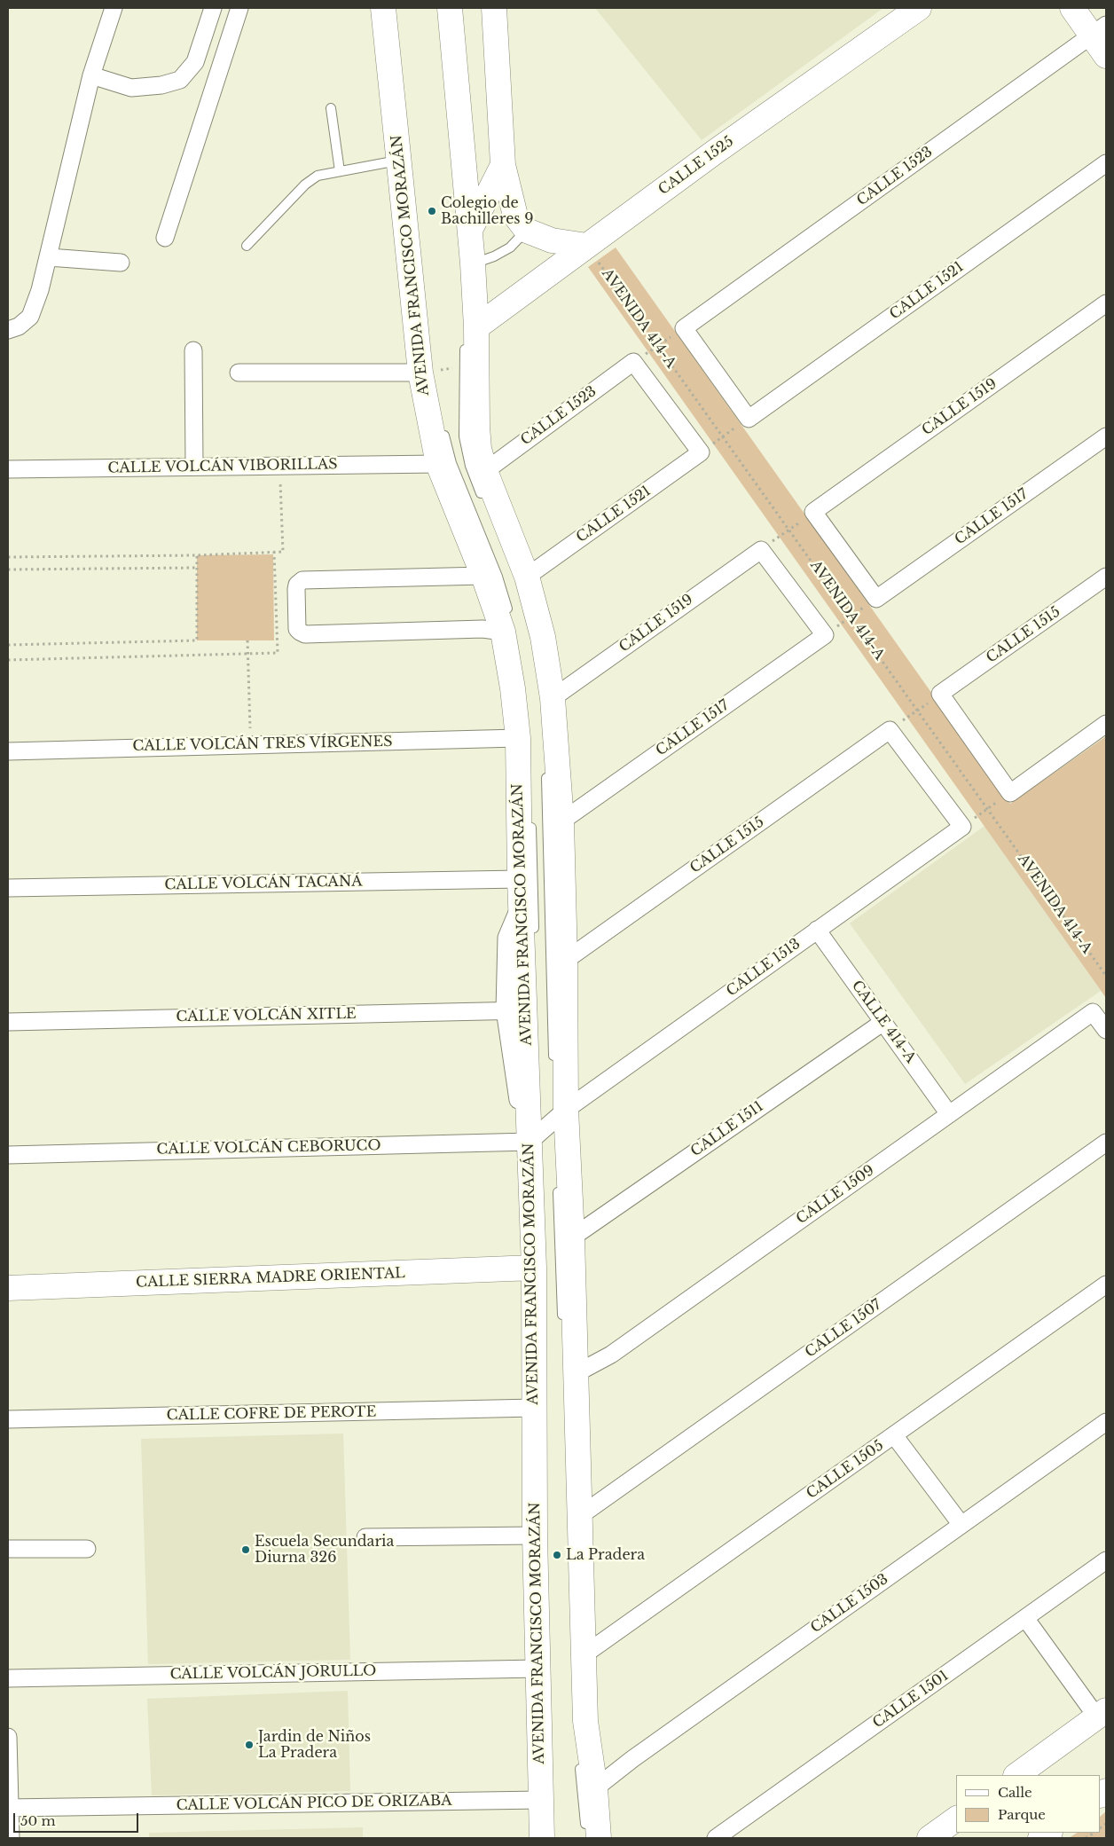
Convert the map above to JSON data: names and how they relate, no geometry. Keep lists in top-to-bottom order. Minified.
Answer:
{"streets":{"street":["CALLE 1525","CALLE 1523","AVENIDA FRANCISCO MORAZÁN","CALLE 1521","AVENIDA 414-A","CALLE 1519","CALLE VOLCÁN VIBORILLAS","CALLE 1517","CALLE 1515","CALLE VOLCÁN TRES VÍRGENES","CALLE VOLCÁN TACANÁ","CALLE 1513","CALLE VOLCÁN XITLE","CALLE 414-A","CALLE 1511","CALLE VOLCÁN CEBORUCO","CALLE 1509","CALLE SIERRA MADRE ORIENTAL","CALLE 1507","CALLE COFRE DE PEROTE","CALLE 1505","CALLE 1503","CALLE VOLCÁN JORULLO","CALLE 1501","CALLE VOLCÁN PICO DE ORIZABA"]},"crossings":[["CALLE 1525","AVENIDA 414-A"],["CALLE 1523","AVENIDA 414-A"],["AVENIDA FRANCISCO MORAZÁN","CALLE VOLCÁN VIBORILLAS"],["AVENIDA FRANCISCO MORAZÁN","CALLE VOLCÁN TRES VÍRGENES"],["AVENIDA FRANCISCO MORAZÁN","CALLE VOLCÁN TACANÁ"],["AVENIDA FRANCISCO MORAZÁN","CALLE 1513"],["AVENIDA FRANCISCO MORAZÁN","CALLE VOLCÁN XITLE"],["AVENIDA FRANCISCO MORAZÁN","CALLE VOLCÁN CEBORUCO"],["AVENIDA FRANCISCO MORAZÁN","CALLE SIERRA MADRE ORIENTAL"],["AVENIDA FRANCISCO MORAZÁN","CALLE COFRE DE PEROTE"],["AVENIDA FRANCISCO MORAZÁN","CALLE VOLCÁN JORULLO"],["AVENIDA FRANCISCO MORAZÁN","CALLE VOLCÁN PICO DE ORIZABA"],["CALLE 1521","AVENIDA 414-A"],["AVENIDA 414-A","CALLE 1519"],["AVENIDA 414-A","CALLE 1517"],["CALLE 1513","CALLE 414-A"],["CALLE 1513","CALLE VOLCÁN CEBORUCO"],["CALLE 414-A","CALLE 1511"],["CALLE 414-A","CALLE 1509"]],"places":["Colegio de Bachilleres 9","Escuela Secundaria Diurna 326","La Pradera","Jardin de Niños La Pradera"],"legend":["Calle","Parque"],"scale_bar":"50 m"}
